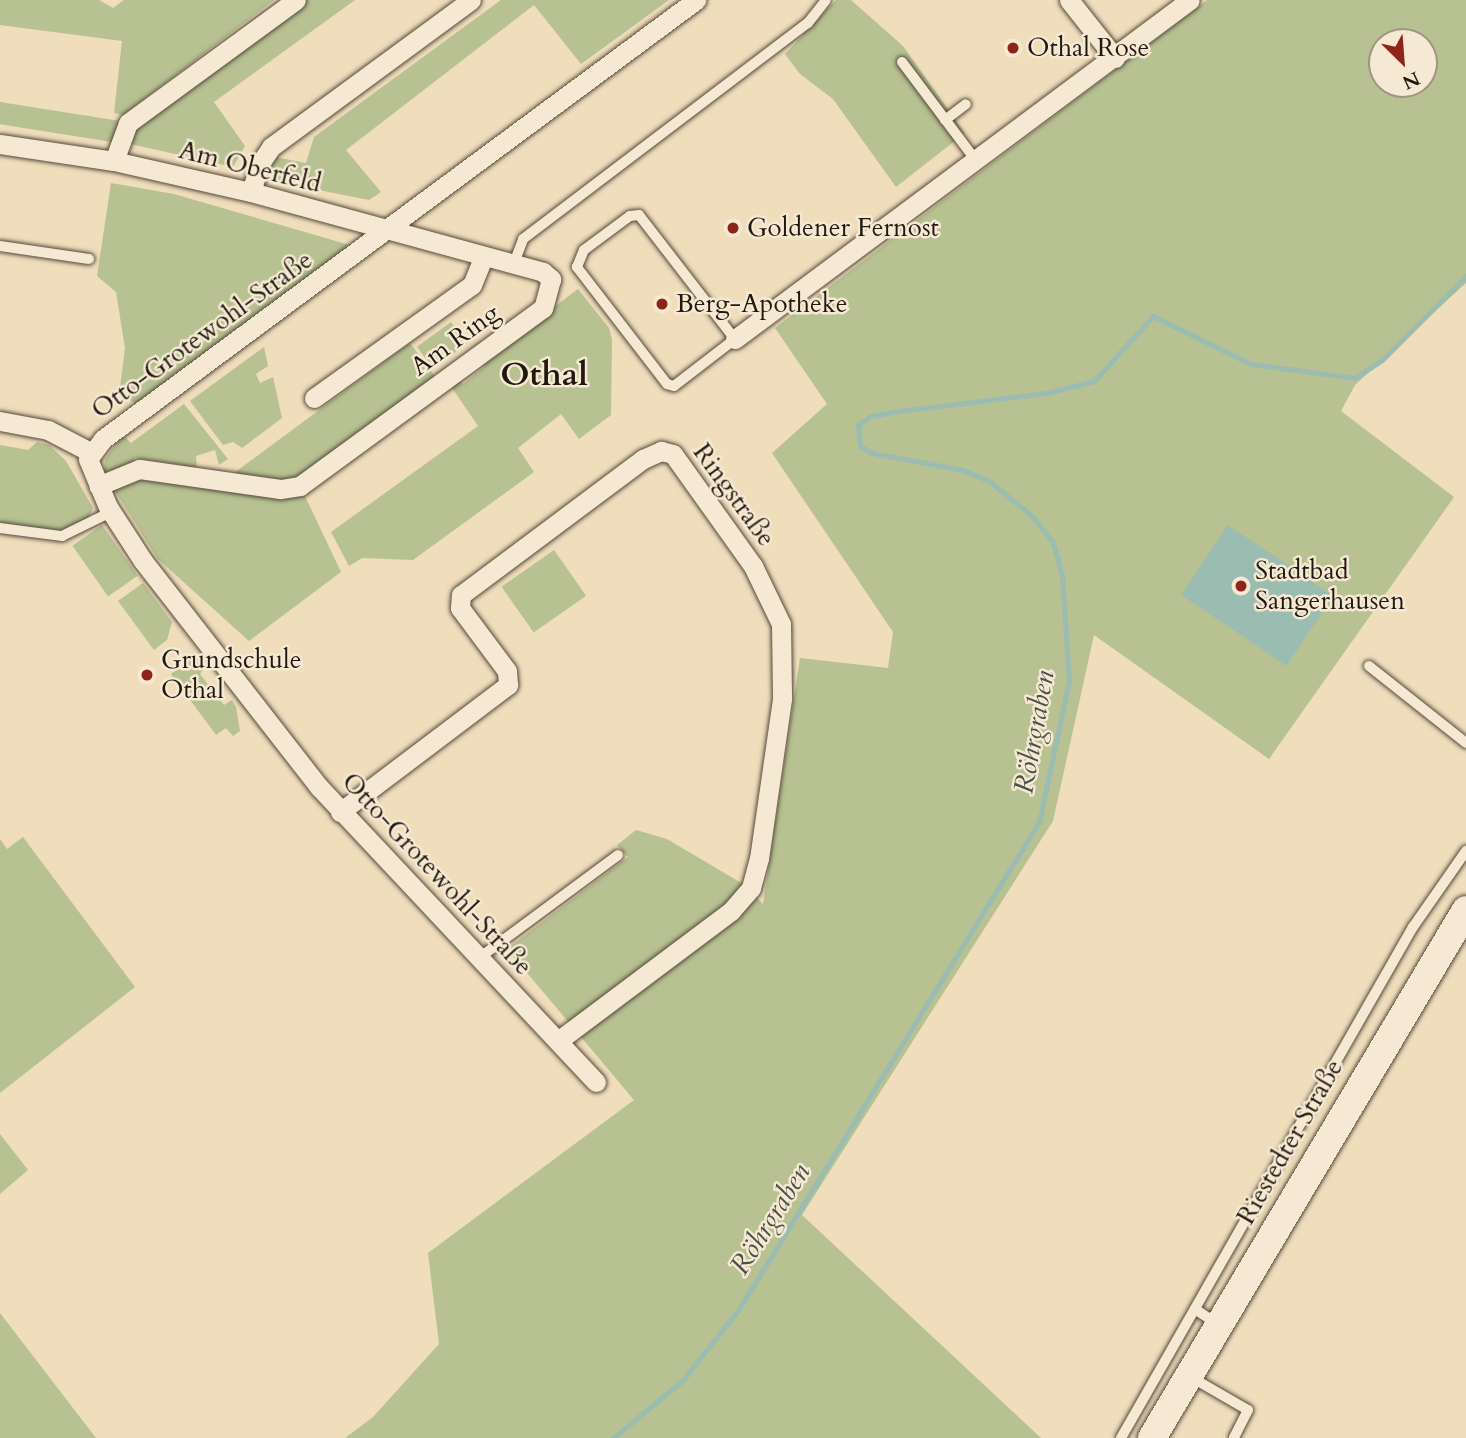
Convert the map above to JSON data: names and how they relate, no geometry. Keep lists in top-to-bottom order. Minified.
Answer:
{"streets":{"main road":["Riestedter Straße"],"street":["Am Oberfeld","Otto-Grotewohl-Straße","Am Ring","Ringstraße"]},"crossings":[["Am Oberfeld","Otto-Grotewohl-Straße"],["Am Oberfeld","Am Ring"],["Otto-Grotewohl-Straße","Am Ring"],["Otto-Grotewohl-Straße","Ringstraße"]],"districts":["Othal"],"water":["Röhrgraben"],"places":["Othal Rose","Goldener Fernost","Berg-Apotheke","Stadtbad Sangerhausen","Grundschule Othal"],"north":"bottom right"}
